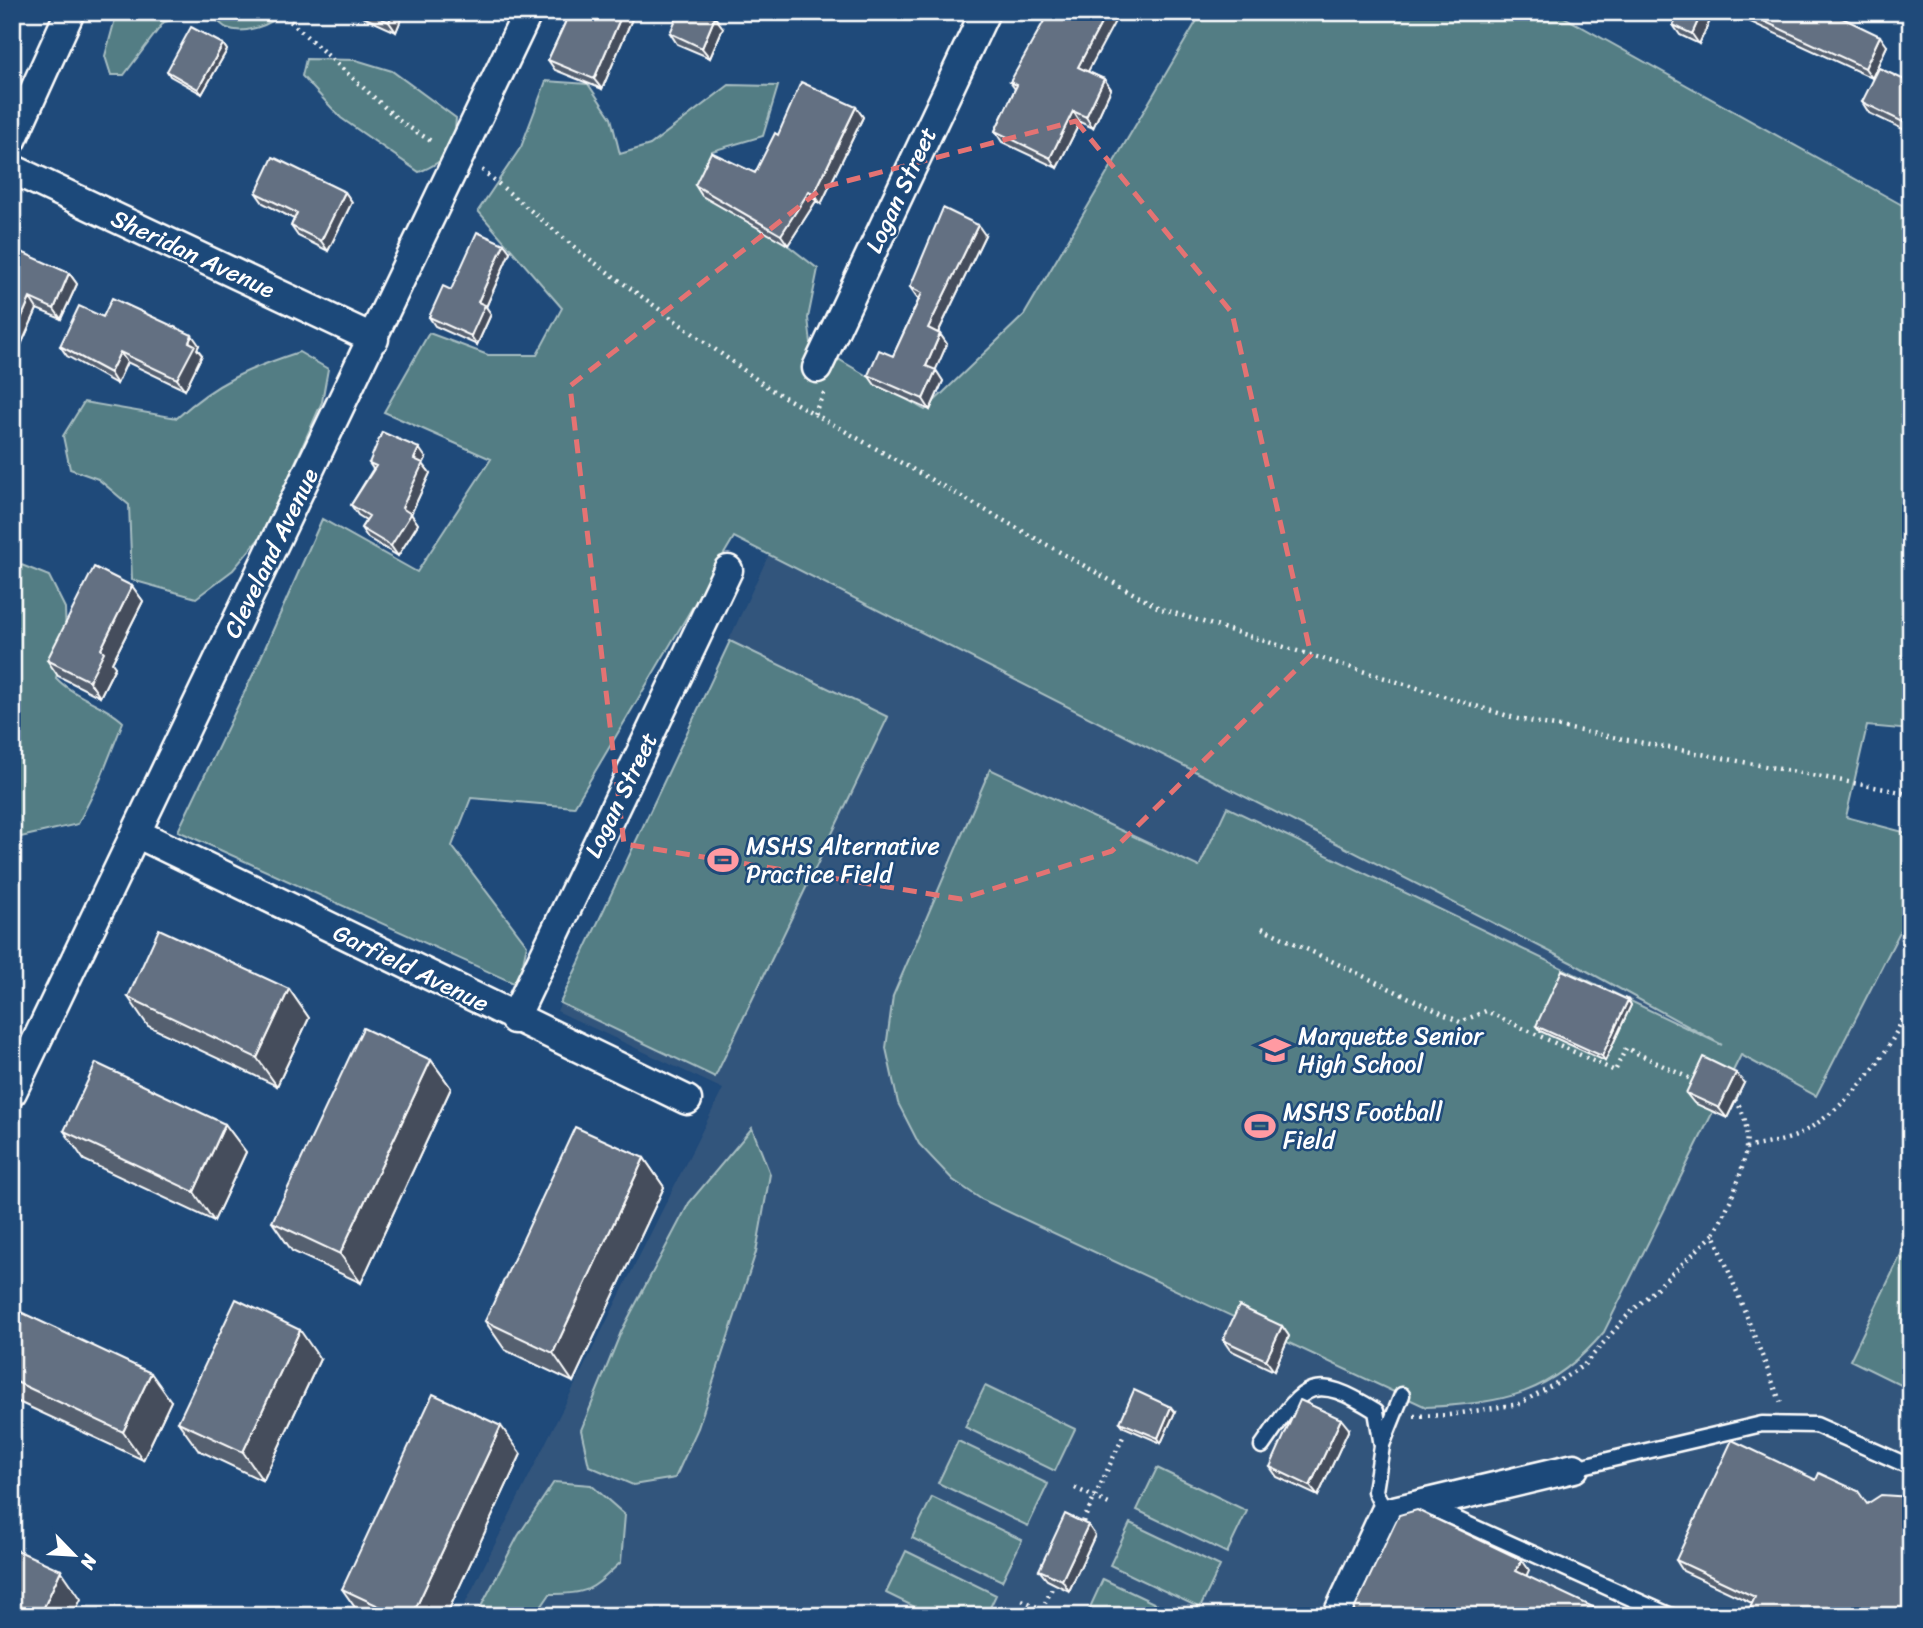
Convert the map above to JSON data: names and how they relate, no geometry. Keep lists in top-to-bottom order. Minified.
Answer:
{"streets":{"street":["Logan Street","Sheridan Avenue","Cleveland Avenue","Garfield Avenue"]},"crossings":[["Logan Street","Garfield Avenue"],["Sheridan Avenue","Cleveland Avenue"],["Cleveland Avenue","Garfield Avenue"]],"places":{"sports":["MSHS Alternative Practice Field","MSHS Football Field"],"school or university":["Marquette Senior High School"]},"north":"bottom right"}
